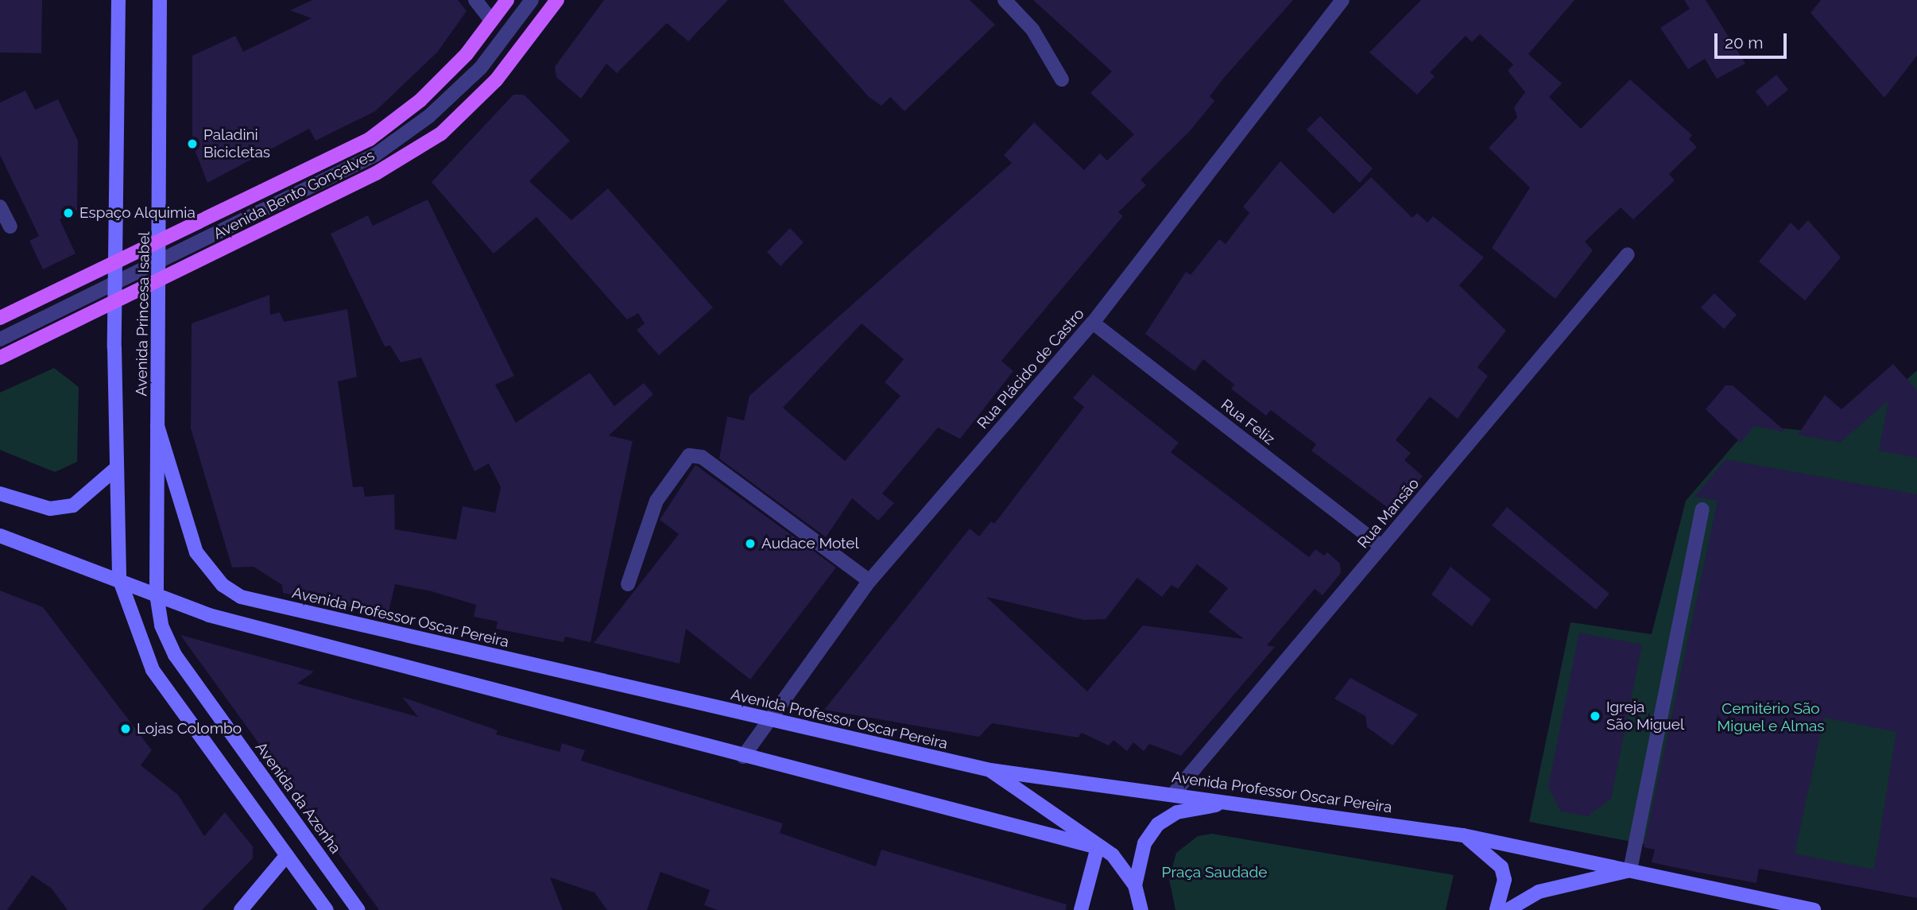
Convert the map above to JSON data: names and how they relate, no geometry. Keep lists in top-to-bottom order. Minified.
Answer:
{"streets":{"main road":["Avenida Bento Gonçalves","Avenida Princesa Isabel","Avenida Professor Oscar Pereira","Avenida da Azenha"],"street":["Rua Plácido de Castro","Rua Feliz","Rua Mansão"]},"crossings":[["Avenida Bento Gonçalves","Avenida Princesa Isabel"],["Avenida Princesa Isabel","Avenida Professor Oscar Pereira"],["Avenida Princesa Isabel","Avenida da Azenha"],["Rua Plácido de Castro","Rua Feliz"],["Rua Plácido de Castro","Avenida Professor Oscar Pereira"],["Rua Feliz","Rua Mansão"],["Rua Mansão","Avenida Professor Oscar Pereira"]],"parks":["Cemitério São Miguel e Almas","Praça Saudade"],"places":["Paladini Bicicletas","Espaço Alquimia","Audace Motel","Igreja São Miguel","Lojas Colombo"],"scale_bar":"20 m"}
